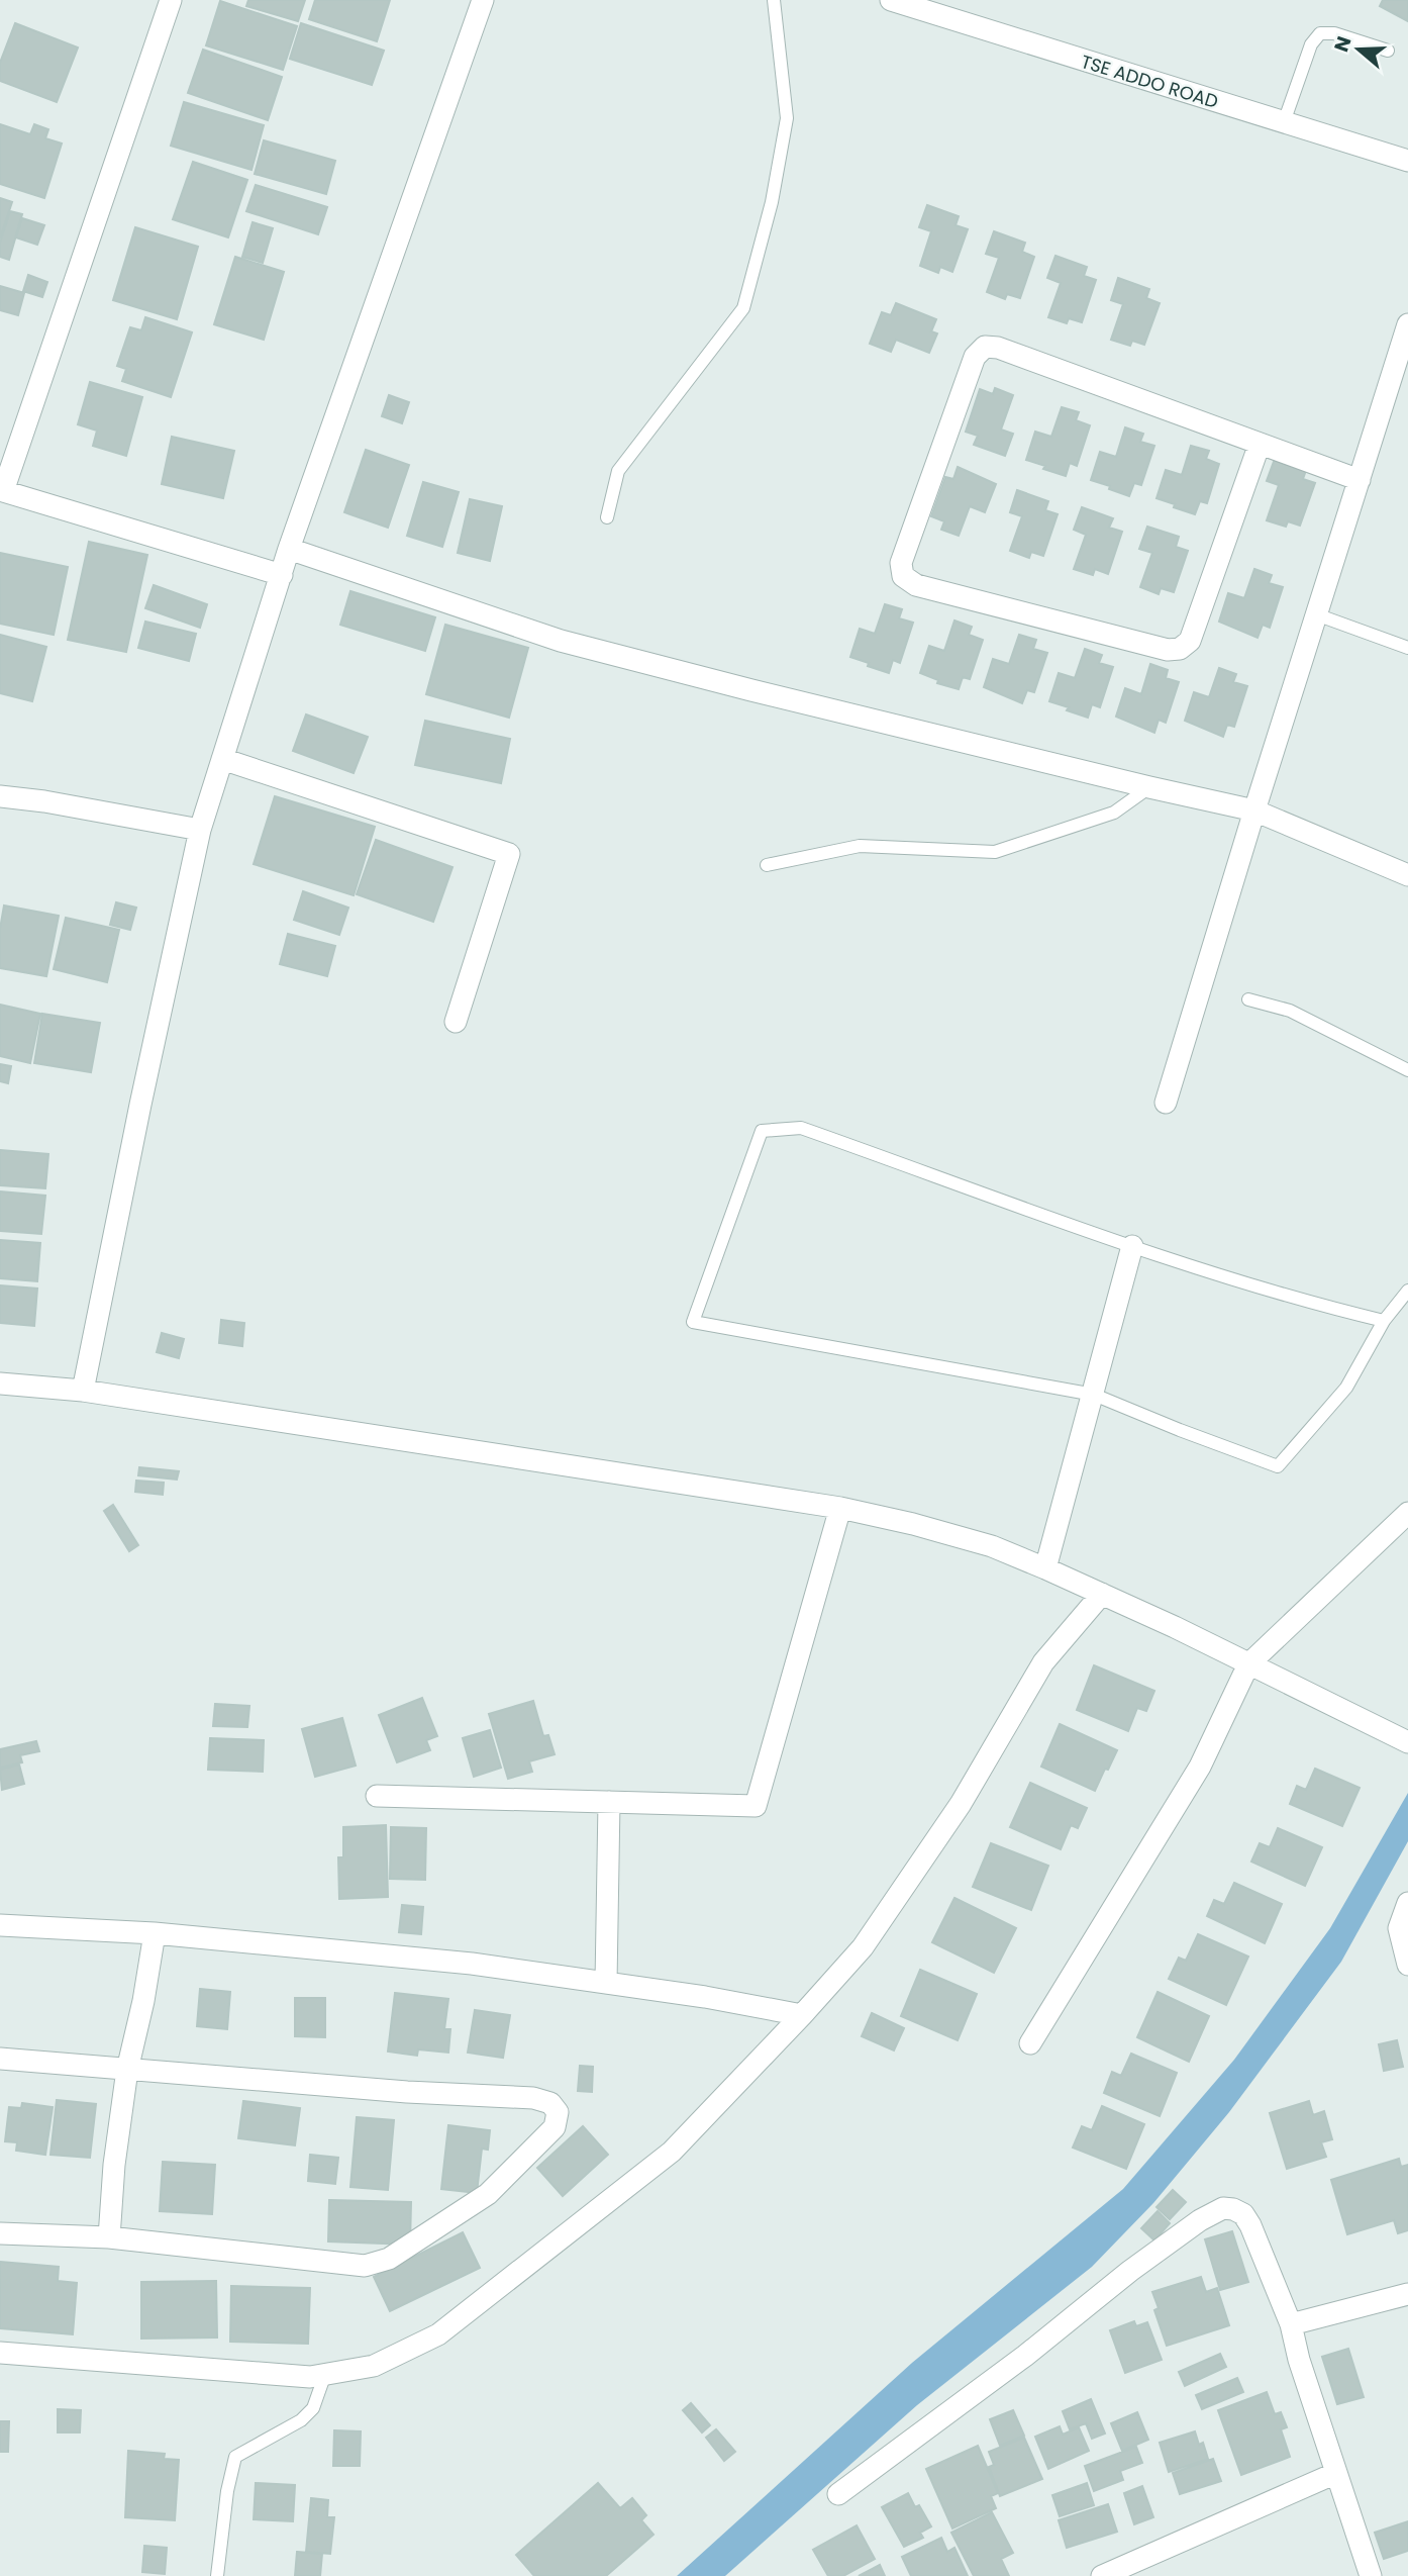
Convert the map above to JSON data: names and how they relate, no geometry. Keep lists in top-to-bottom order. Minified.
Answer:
{"streets":{"street":["TSE ADDO ROAD"]},"north":"left"}
